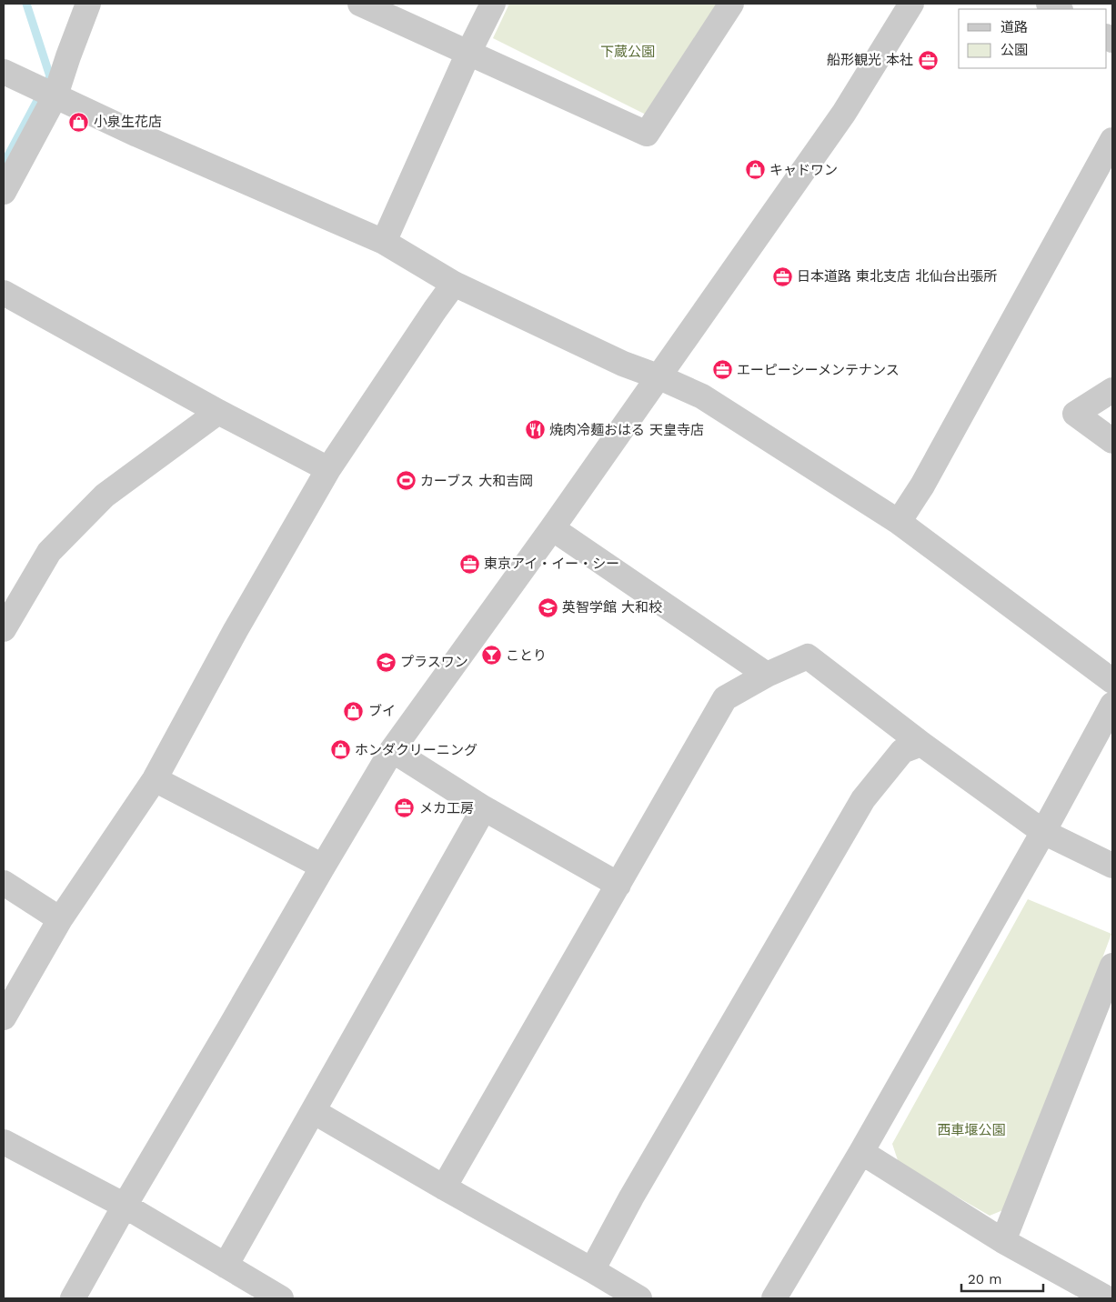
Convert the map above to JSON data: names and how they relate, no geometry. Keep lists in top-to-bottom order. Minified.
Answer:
{"parks":["下蔵公園","西車堰公園"],"places":{"office":["船形観光 本社","日本道路 東北支店 北仙台出張所","エーピーシーメンテナンス","東京アイ・イー・シー","メカ工房"],"shop":["小泉生花店","キャドワン","ブイ","ホンダクリーニング"],"restaurant":["焼肉冷麺おはる 天皇寺店"],"sports":["カーブス 大和吉岡"],"school or university":["英智学館 大和校","プラスワン"],"bar":["ことり"]},"legend":["道路","公園"],"scale_bar":"20 m"}
